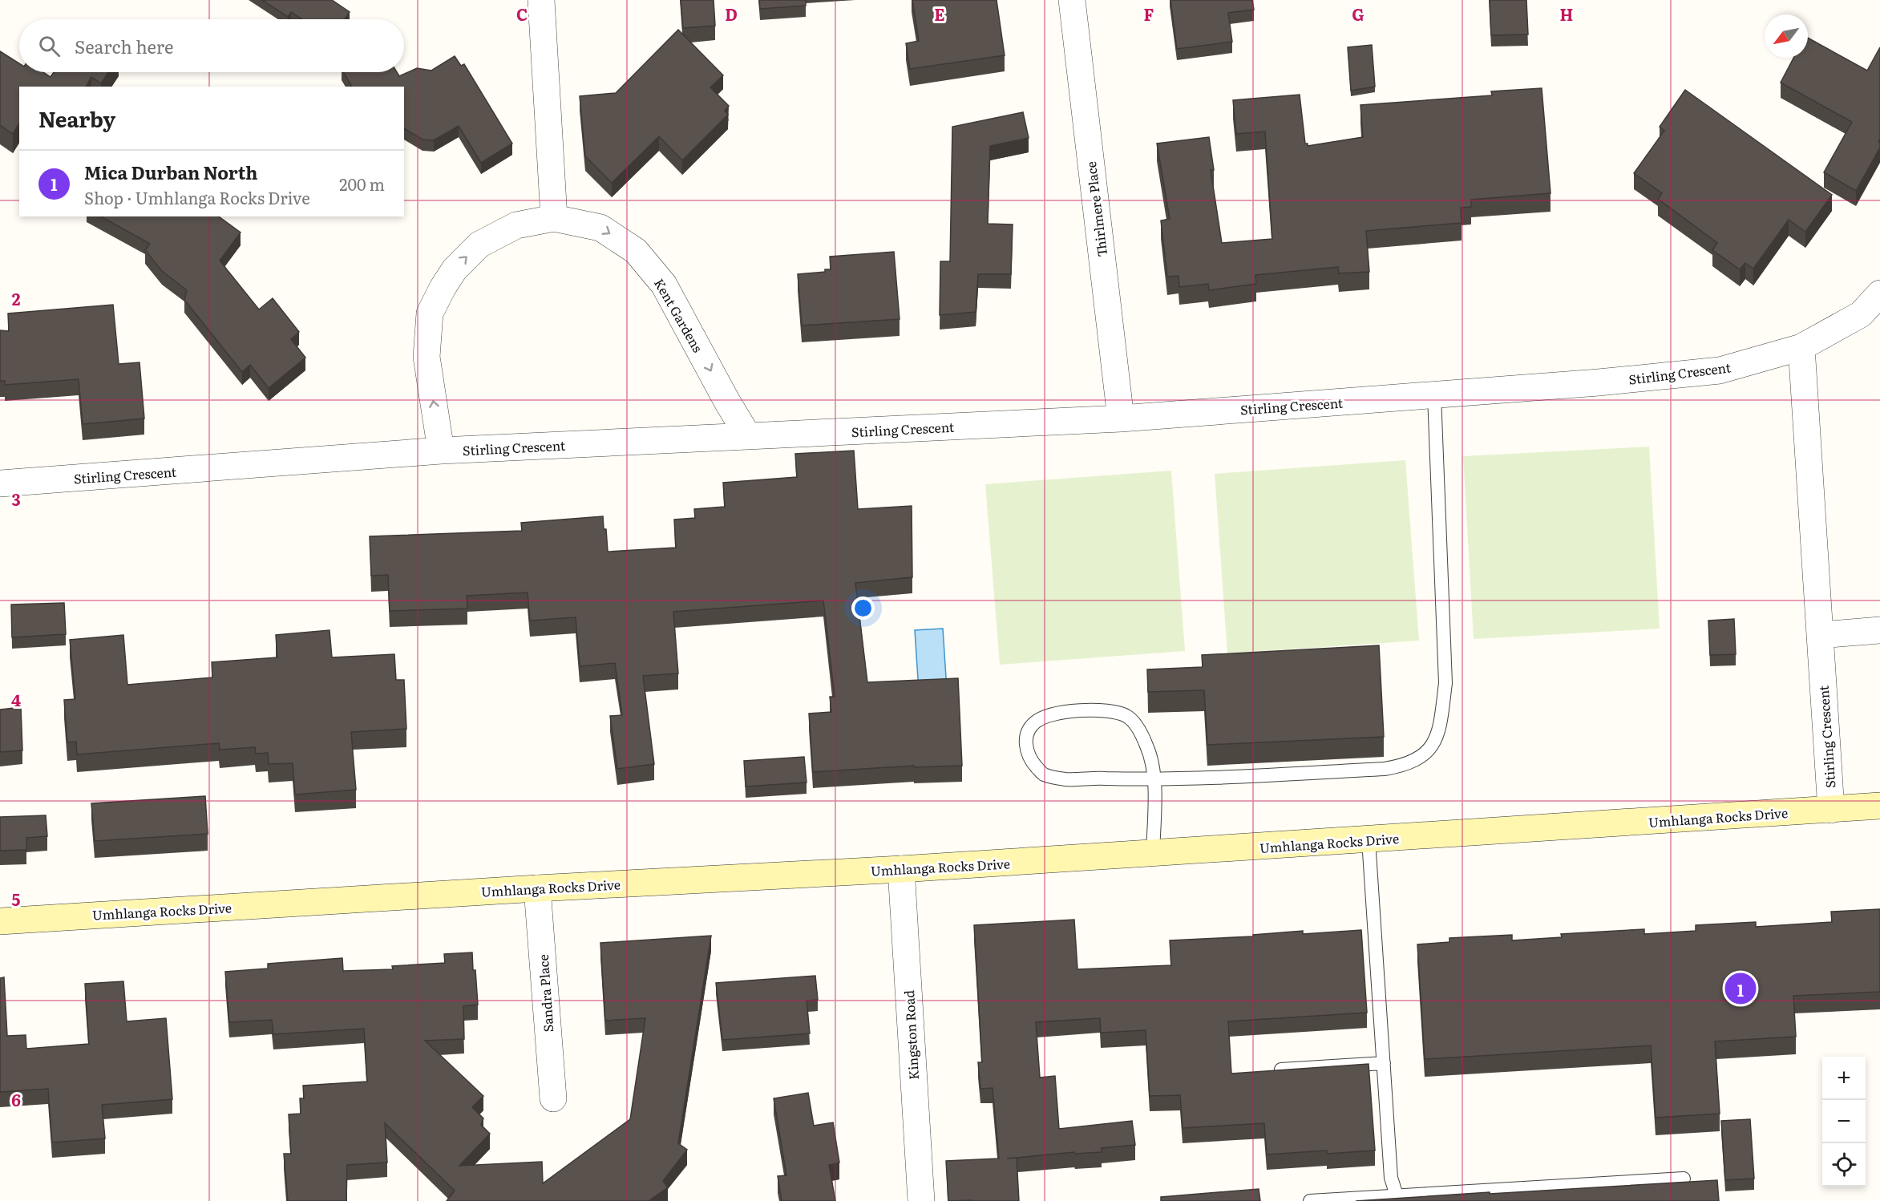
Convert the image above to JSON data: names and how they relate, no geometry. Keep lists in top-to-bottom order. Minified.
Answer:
{"streets":{"main road":["Umhlanga Rocks Drive"],"street":["Thirlmere Place","Kent Gardens","Stirling Crescent","Sandra Place","Kingston Road"]},"crossings":[["Thirlmere Place","Stirling Crescent"],["Kent Gardens","Stirling Crescent"],["Stirling Crescent","Umhlanga Rocks Drive"],["Umhlanga Rocks Drive","Sandra Place"],["Umhlanga Rocks Drive","Kingston Road"]],"north":"bottom left","page":{"search":"Search here","heading":"Nearby","list":[{"mark":"1","name":"Mica Durban North","note":"Shop · Umhlanga Rocks Drive","value":"200 m"}],"pins":"1","map_buttons":["+","−"]},"grid":{"columns":["C","D","E","F","G","H"],"rows":["2","3","4","5","6"]}}
